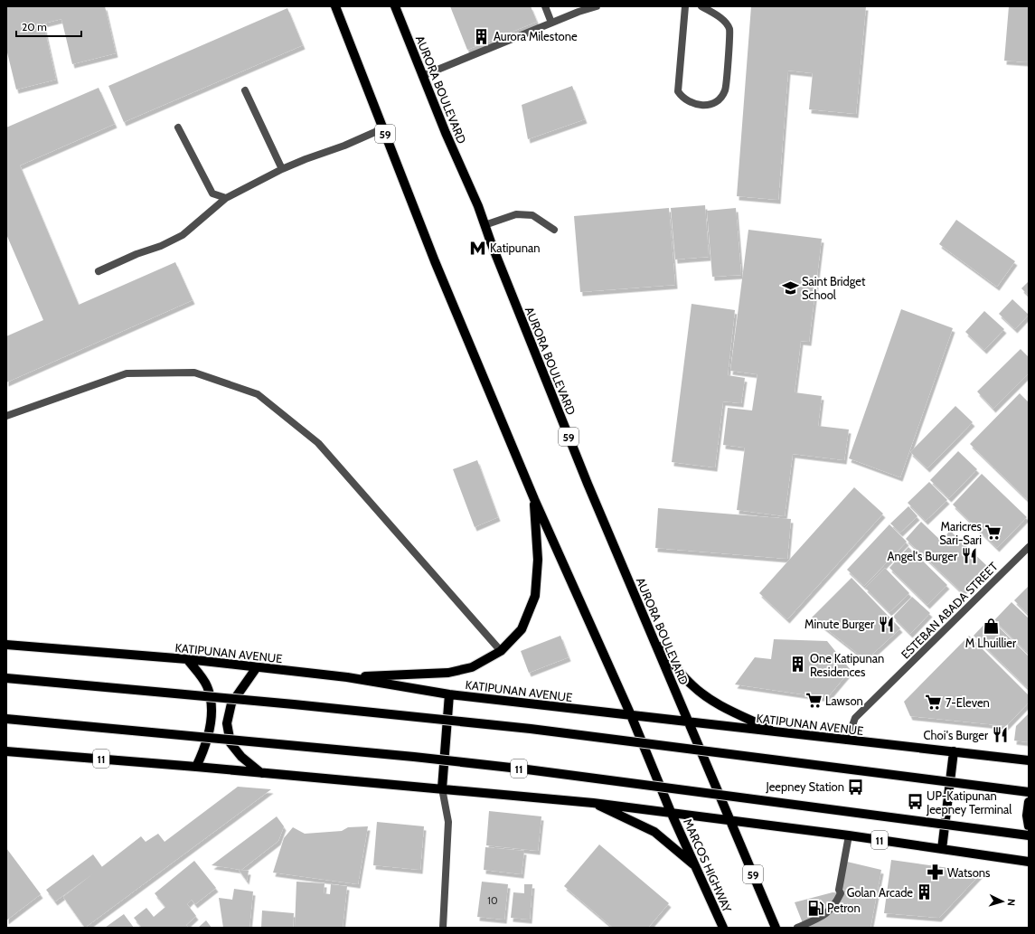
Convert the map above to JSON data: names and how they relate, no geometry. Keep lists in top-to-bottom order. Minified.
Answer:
{"streets":{"main road":["AURORA BOULEVARD","59","KATIPUNAN AVENUE","11","MARCOS HIGHWAY"],"street":["ESTEBAN ABADA STREET"]},"crossings":[["AURORA BOULEVARD","59"],["AURORA BOULEVARD","KATIPUNAN AVENUE"],["59","KATIPUNAN AVENUE"],["59","11"],["59","MARCOS HIGHWAY"],["ESTEBAN ABADA STREET","KATIPUNAN AVENUE"],["11","MARCOS HIGHWAY"]],"places":{"building":["Aurora Milestone","One Katipunan Residences","Golan Arcade"],"metro station":["Katipunan"],"school or university":["Saint Bridget School"],"supermarket":["Maricres Sari-Sari","Lawson","7-Eleven"],"restaurant":["Angel's Burger","Minute Burger","Choi's Burger"],"shop":["M Lhuillier"],"bus stop":["Jeepney Station","UP-Katipunan Jeepney Terminal"],"pharmacy":["Watsons"],"fuel station":["Petron"]},"house_numbers":["10"],"scale_bar":"20 m","north":"right"}
